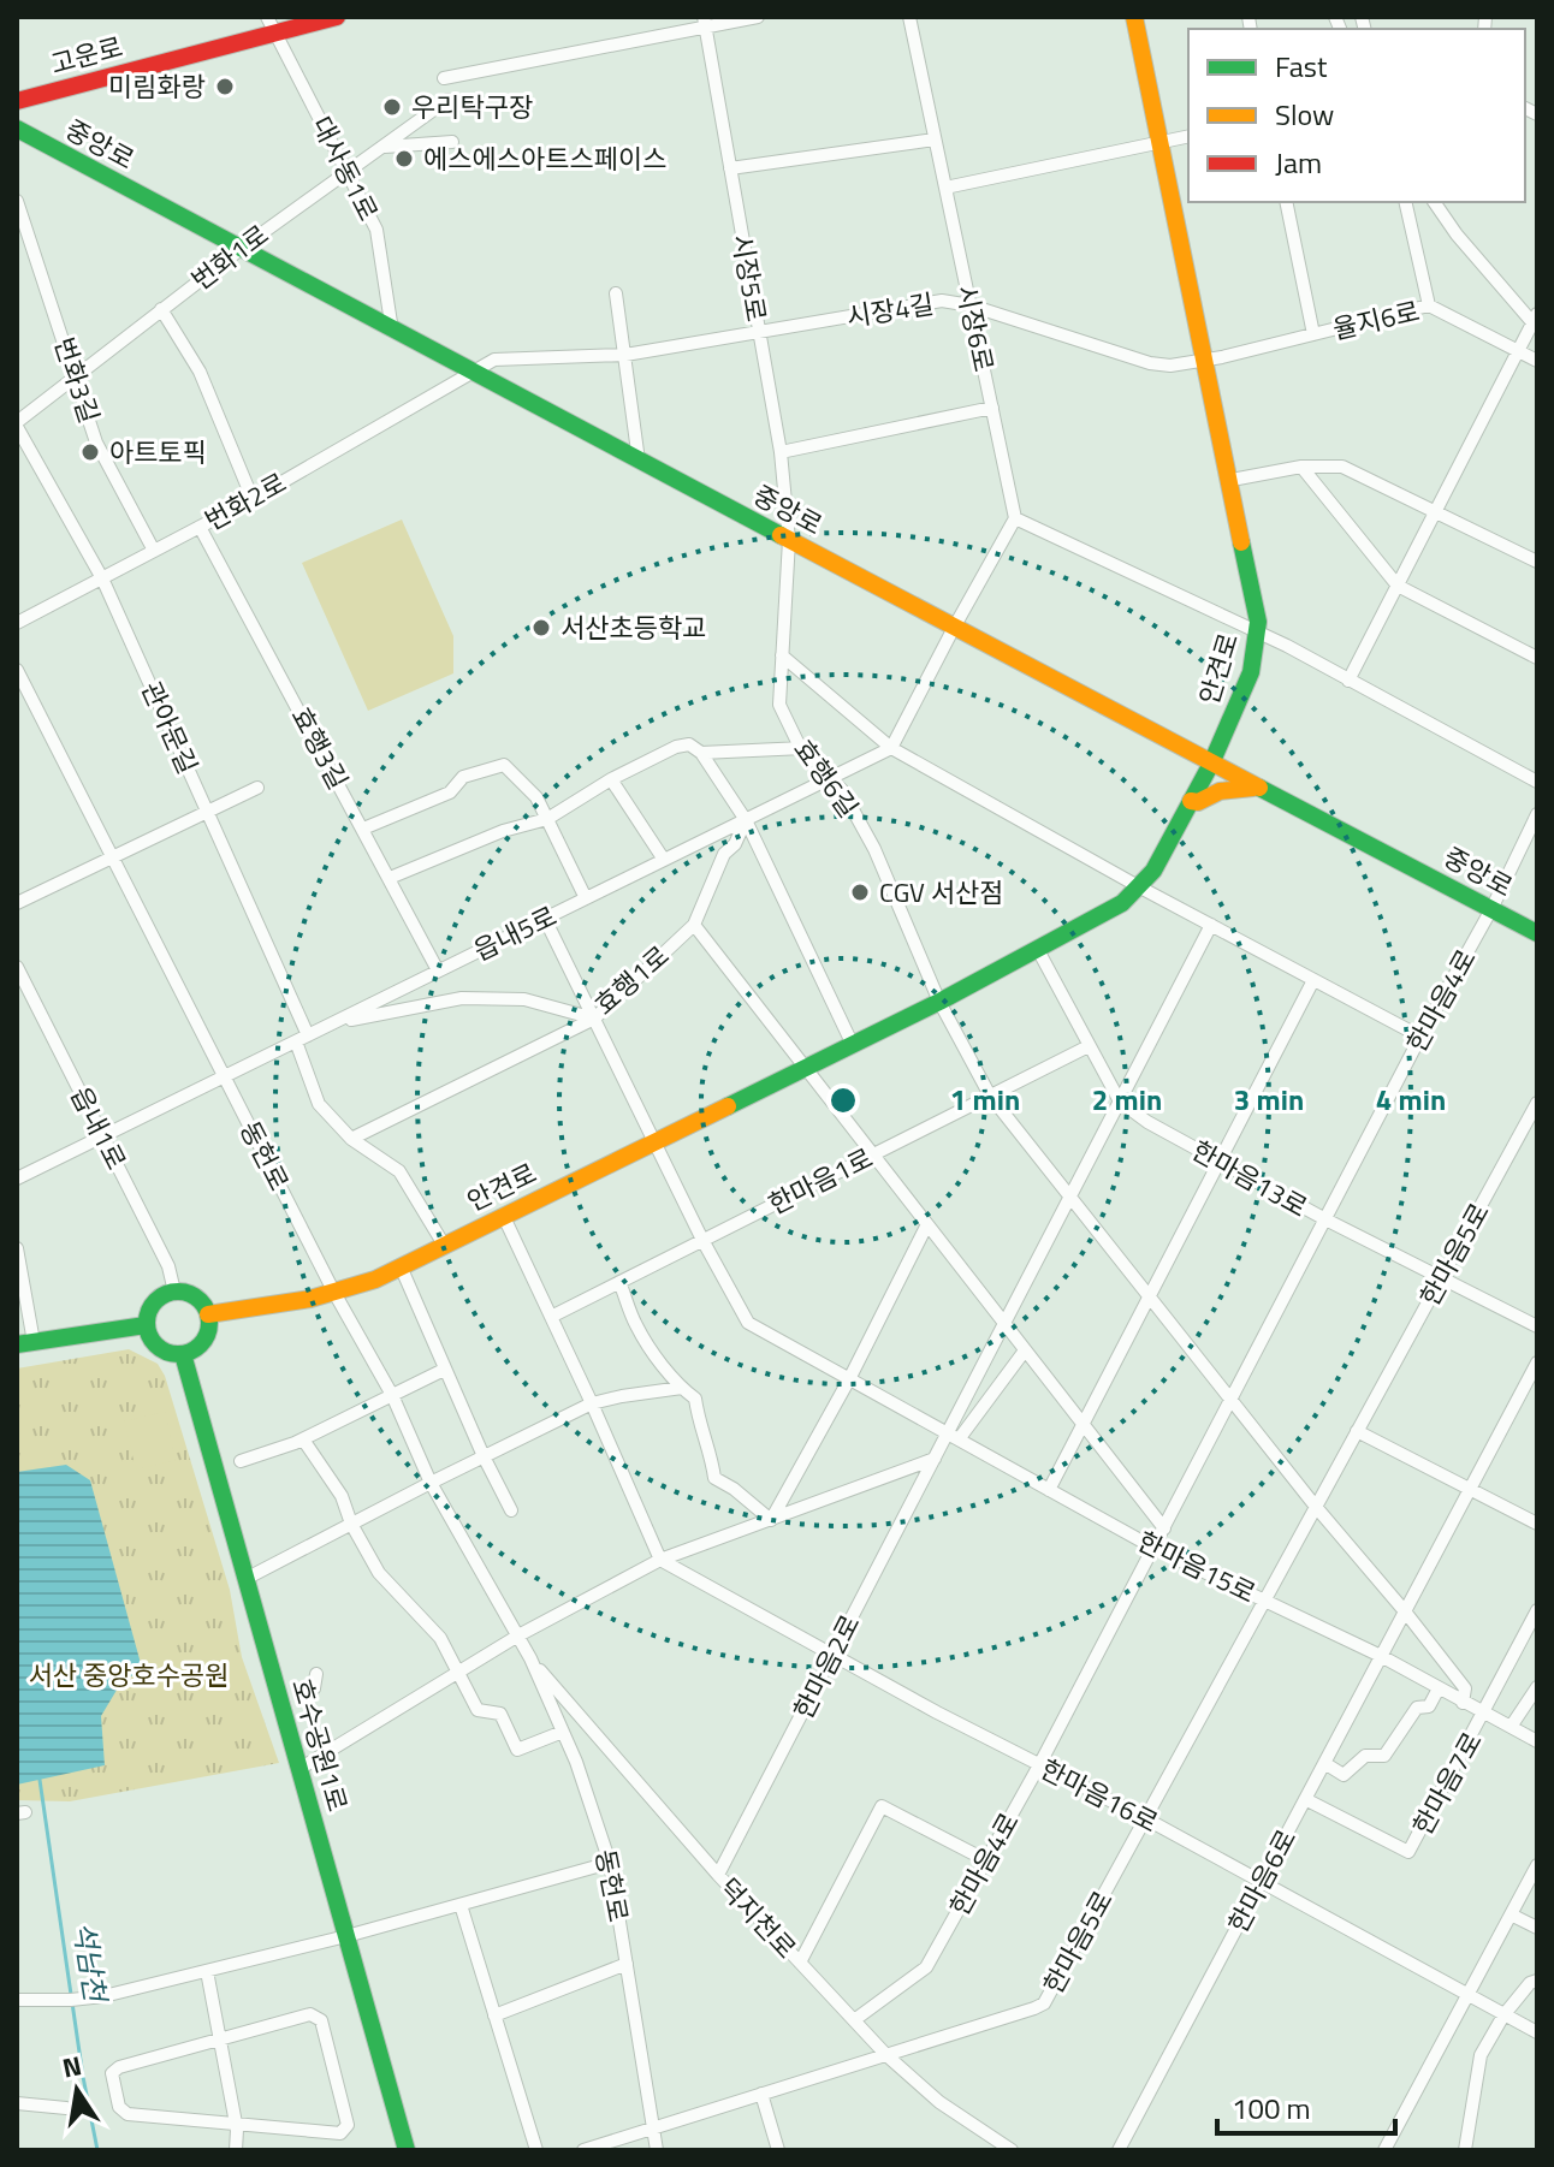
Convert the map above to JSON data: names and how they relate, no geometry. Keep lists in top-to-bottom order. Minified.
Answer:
{"streets":{"main road":["고운로","중앙로","안견로","호수공원1로"],"street":["대사동1로","번화1로","시장5로","시장4길","율지6로","시장6로","번화3길","번화2로","관아문길","효행3길","효행6길","읍내5로","효행1로","한마음4로","읍내1로","동헌로","한마음13로","한마음1로","한마음5로","한마음15로","한마음2로","한마음7로","한마음16로","한마음6로","덕지천로"]},"crossings":[["고운로","대사동1로"],["중앙로","대사동1로"],["중앙로","번화1로"],["중앙로","시장5로"],["중앙로","시장4길"],["중앙로","번화2로"],["중앙로","안견로"],["중앙로","효행6길"],["중앙로","한마음4로"],["대사동1로","번화1로"],["번화1로","번화3길"],["번화1로","관아문길"],["시장5로","시장4길"],["시장5로","효행6길"],["시장4길","율지6로"],["시장4길","시장6로"],["시장4길","번화2로"],["시장4길","안견로"],["율지6로","안견로"],["번화3길","번화2로"],["번화2로","관아문길"],["번화2로","효행3길"],["안견로","관아문길"],["안견로","효행6길"],["안견로","읍내1로"],["안견로","동헌로"],["안견로","한마음13로"],["안견로","한마음15로"],["안견로","호수공원1로"],["관아문길","읍내5로"],["효행3길","읍내5로"],["효행6길","읍내5로"],["읍내5로","효행1로"],["읍내5로","읍내1로"],["읍내5로","동헌로"],["읍내5로","한마음15로"],["효행1로","한마음15로"],["한마음4로","한마음13로"],["한마음4로","한마음15로"],["한마음4로","한마음16로"],["한마음4로","덕지천로"],["읍내1로","호수공원1로"],["동헌로","한마음5로"],["동헌로","덕지천로"],["한마음13로","한마음1로"],["한마음13로","한마음5로"],["한마음13로","한마음2로"],["한마음1로","한마음15로"],["한마음5로","한마음15로"],["한마음5로","한마음16로"],["한마음5로","덕지천로"],["한마음15로","한마음2로"],["한마음15로","한마음7로"],["한마음15로","한마음6로"],["한마음2로","한마음16로"],["한마음2로","덕지천로"],["한마음7로","한마음6로"],["한마음16로","한마음6로"]],"water":["석남천"],"parks":["서산 중앙호수공원"],"places":["미림화랑","우리탁구장","에스에스아트스페이스","아트토픽","서산초등학교","CGV 서산점"],"legend":["Fast","Slow","Jam"],"scale_bar":"100 m","north":"top","rings":["1 min","2 min","3 min","4 min"]}
